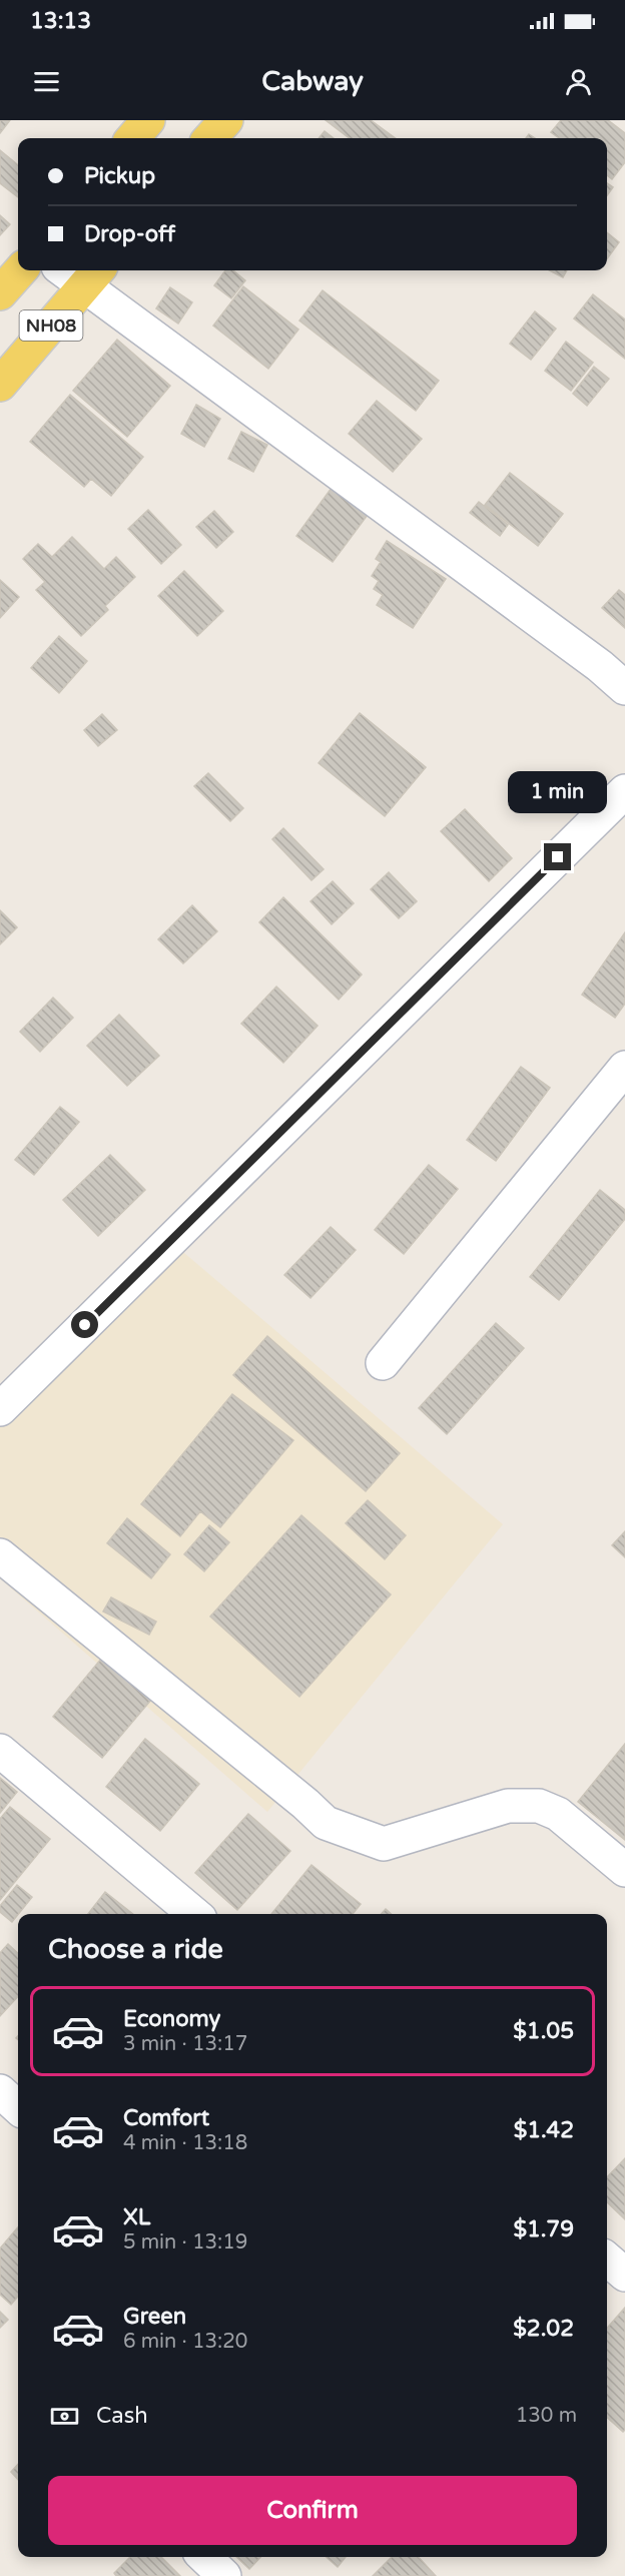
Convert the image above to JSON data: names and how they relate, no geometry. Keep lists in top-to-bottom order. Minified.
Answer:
{"streets":{"main road":["NH08"]},"page":{"status":"13:13","header":"Cabway","banner":["Pickup","Drop-off"],"bubble":"1 min","heading":"Choose a ride","list":[{"name":"Economy","note":"3 min · 13:17","value":"$1.05"},{"name":"Comfort","note":"4 min · 13:18","value":"$1.42"},{"name":"XL","note":"5 min · 13:19","value":"$1.79"},{"name":"Green","note":"6 min · 13:20","value":"$2.02"}],"pay":["Cash","130 m"],"buttons":"Confirm"}}
